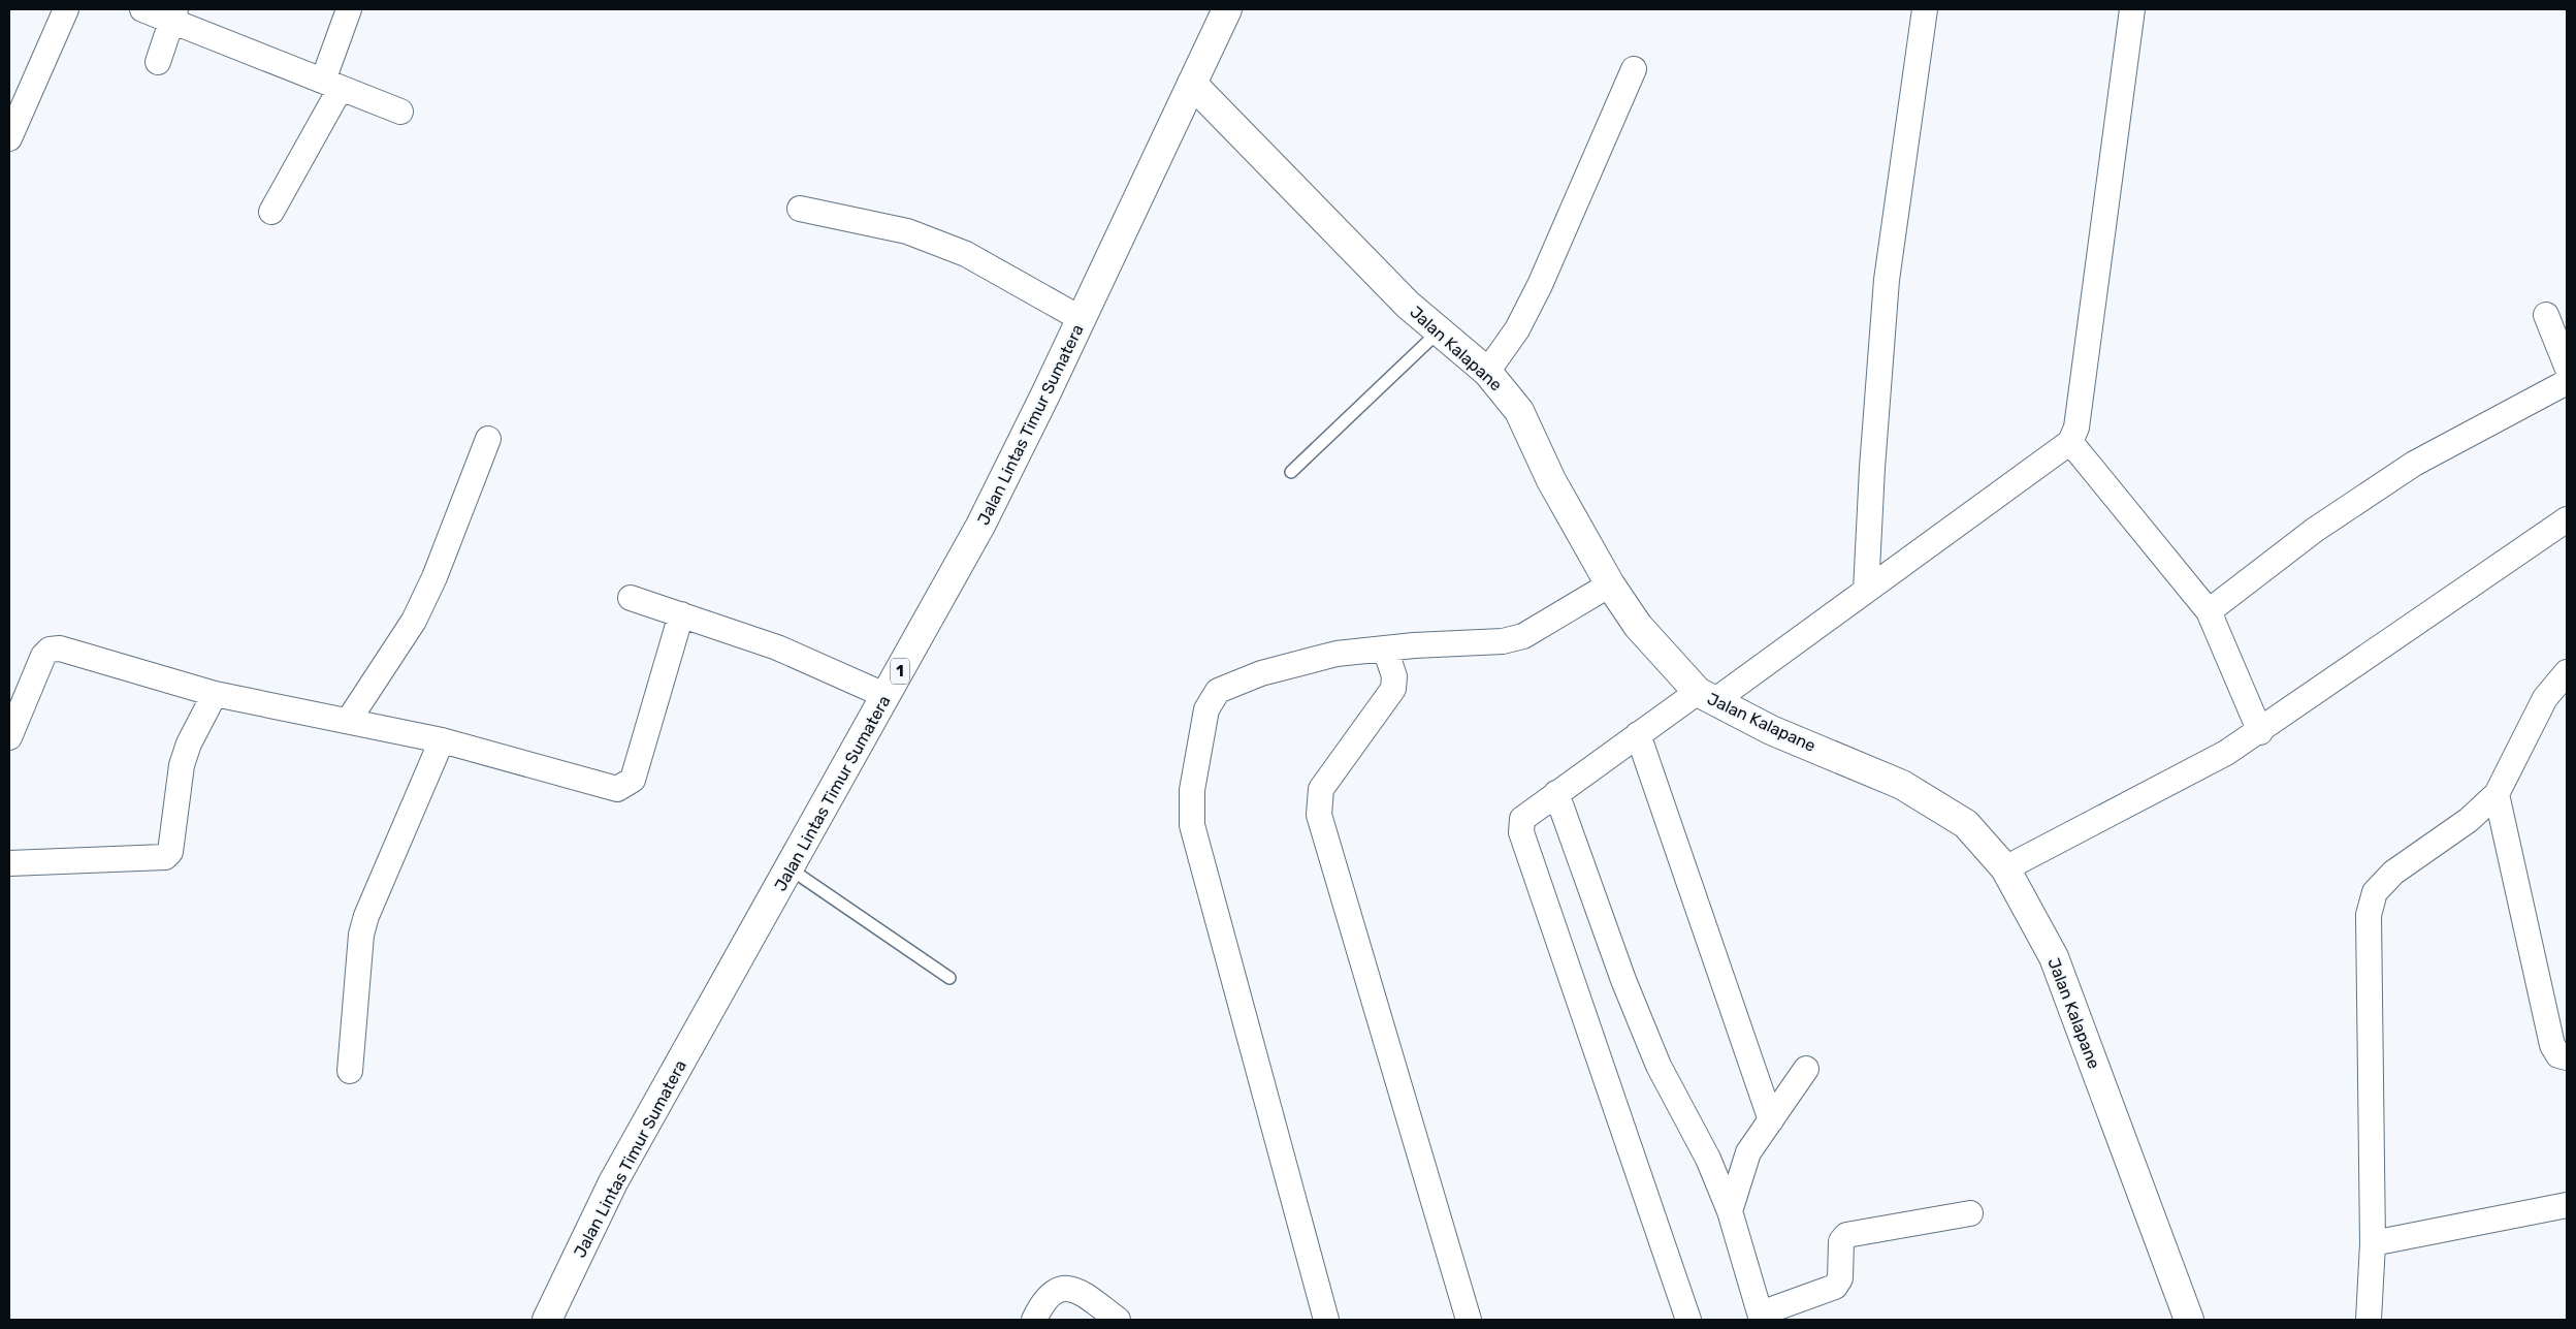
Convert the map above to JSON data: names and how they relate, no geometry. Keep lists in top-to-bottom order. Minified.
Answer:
{"streets":{"main road":["Jalan Kalapane","Jalan Lintas Timur Sumatera","1"]},"crossings":[["Jalan Kalapane","Jalan Lintas Timur Sumatera"]]}
